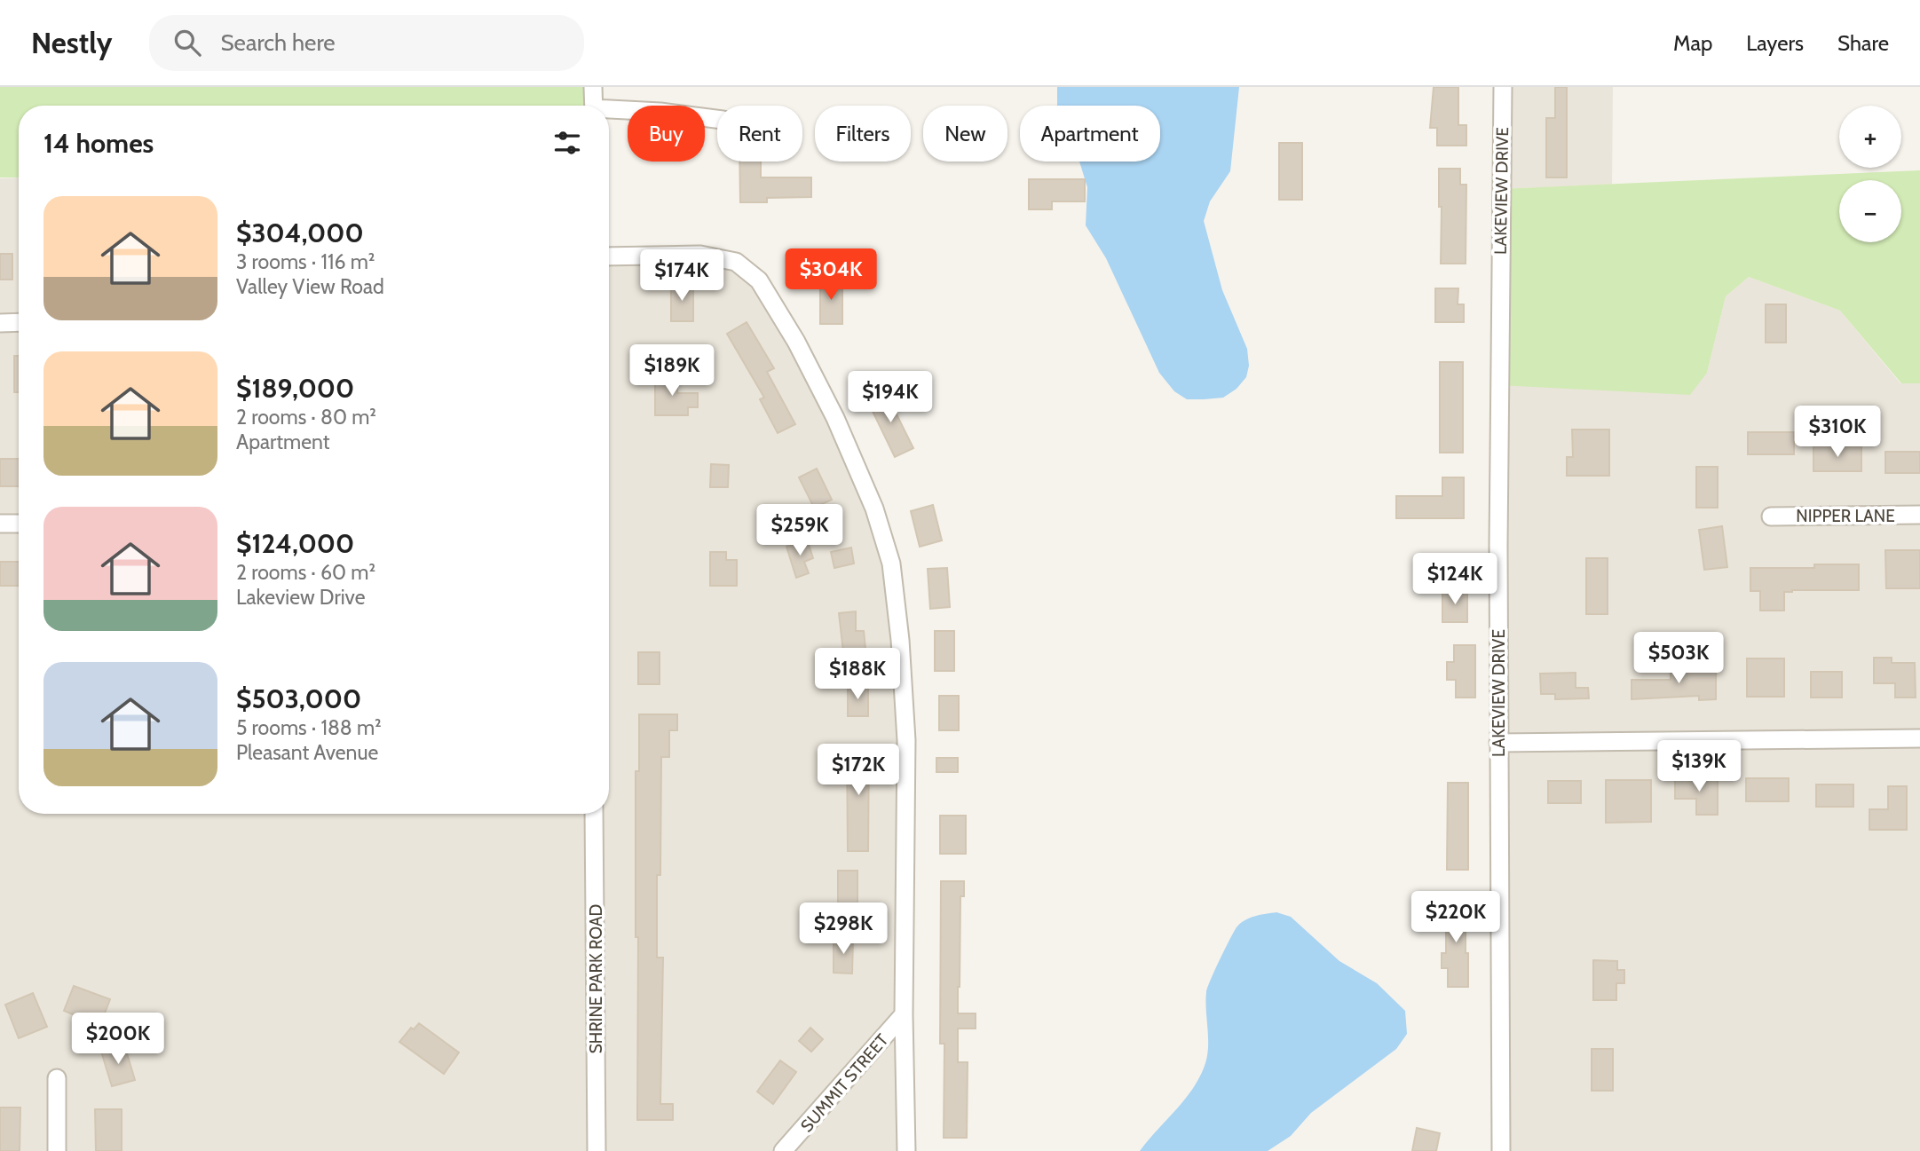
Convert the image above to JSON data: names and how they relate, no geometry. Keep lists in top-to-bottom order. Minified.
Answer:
{"streets":{"street":["LAKEVIEW DRIVE","NIPPER LANE","SHRINE PARK ROAD","SUMMIT STREET"]},"page":{"header":"Nestly","search":"Search here","nav":["Map","Layers","Share"],"map_buttons":["+","−"],"chip":["Buy","Rent","Filters","New","Apartment"],"heading":"14 homes","list":[{"name":"$304,000","note":"3 rooms · 116 m² · Valley View Road"},{"name":"$189,000","note":"2 rooms · 80 m² · Apartment"},{"name":"$124,000","note":"2 rooms · 60 m² · Lakeview Drive"},{"name":"$503,000","note":"5 rooms · 188 m² · Pleasant Avenue"}],"price":["$304K","$174K","$189K","$194K","$310K","$259K","$124K","$503K","$188K","$139K","$172K","$220K","$298K","$200K"]}}
